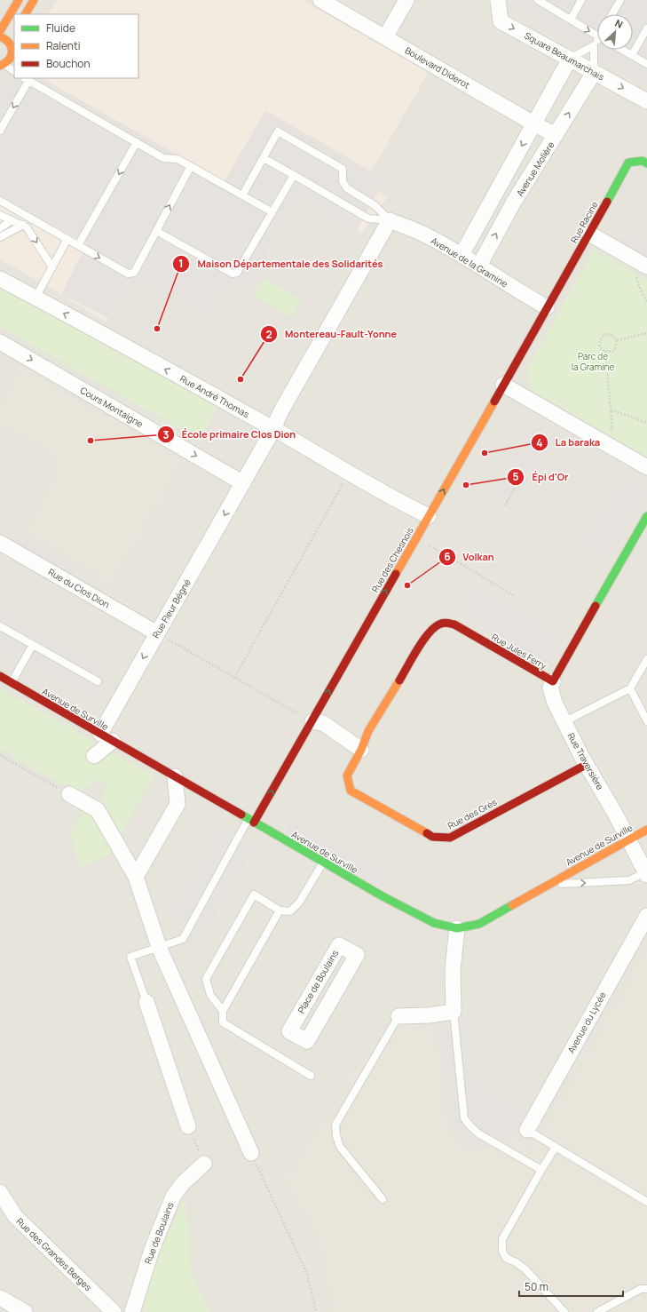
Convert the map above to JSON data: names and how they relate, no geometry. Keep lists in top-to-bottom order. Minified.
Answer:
{"streets":{"street":["Square Beaumarchais","Boulevard Diderot","Avenue Molière","Rue Racine","Avenue de la Gramine","Rue André Thomas","Cours Montaigne","Rue des Chesnois","Rue du Clos Dion","Rue Fleur Bégné","Rue Jules Ferry","Avenue de Surville","Rue Traversière","Rue des Grès","Place de Boulains","Avenue du Lycée","Rue de Boulains","Rue des Grandes Berges"]},"crossings":[["Square Beaumarchais","Avenue Molière"],["Boulevard Diderot","Avenue Molière"],["Avenue Molière","Avenue de la Gramine"],["Rue Racine","Avenue de la Gramine"],["Rue Racine","Rue des Chesnois"],["Avenue de la Gramine","Rue des Chesnois"],["Avenue de la Gramine","Rue Fleur Bégné"],["Rue André Thomas","Rue des Chesnois"],["Rue André Thomas","Rue Fleur Bégné"],["Cours Montaigne","Rue Fleur Bégné"],["Rue des Chesnois","Avenue de Surville"],["Rue du Clos Dion","Rue Fleur Bégné"],["Rue Fleur Bégné","Avenue de Surville"],["Rue Jules Ferry","Rue Traversière"],["Rue Jules Ferry","Rue des Grès"],["Avenue de Surville","Rue Traversière"],["Rue Traversière","Rue des Grès"]],"one_way":["Square Beaumarchais","Rue André Thomas","Cours Montaigne","Rue des Chesnois","Rue Fleur Bégné"],"parks":["Parc de la Gramine"],"places":["Maison Départementale des Solidarités","Montereau-Fault-Yonne","École primaire Clos Dion","La baraka","Épi d'Or","Volkan"],"legend":["Fluide","Ralenti","Bouchon"],"scale_bar":"50 m","north":"top right"}
